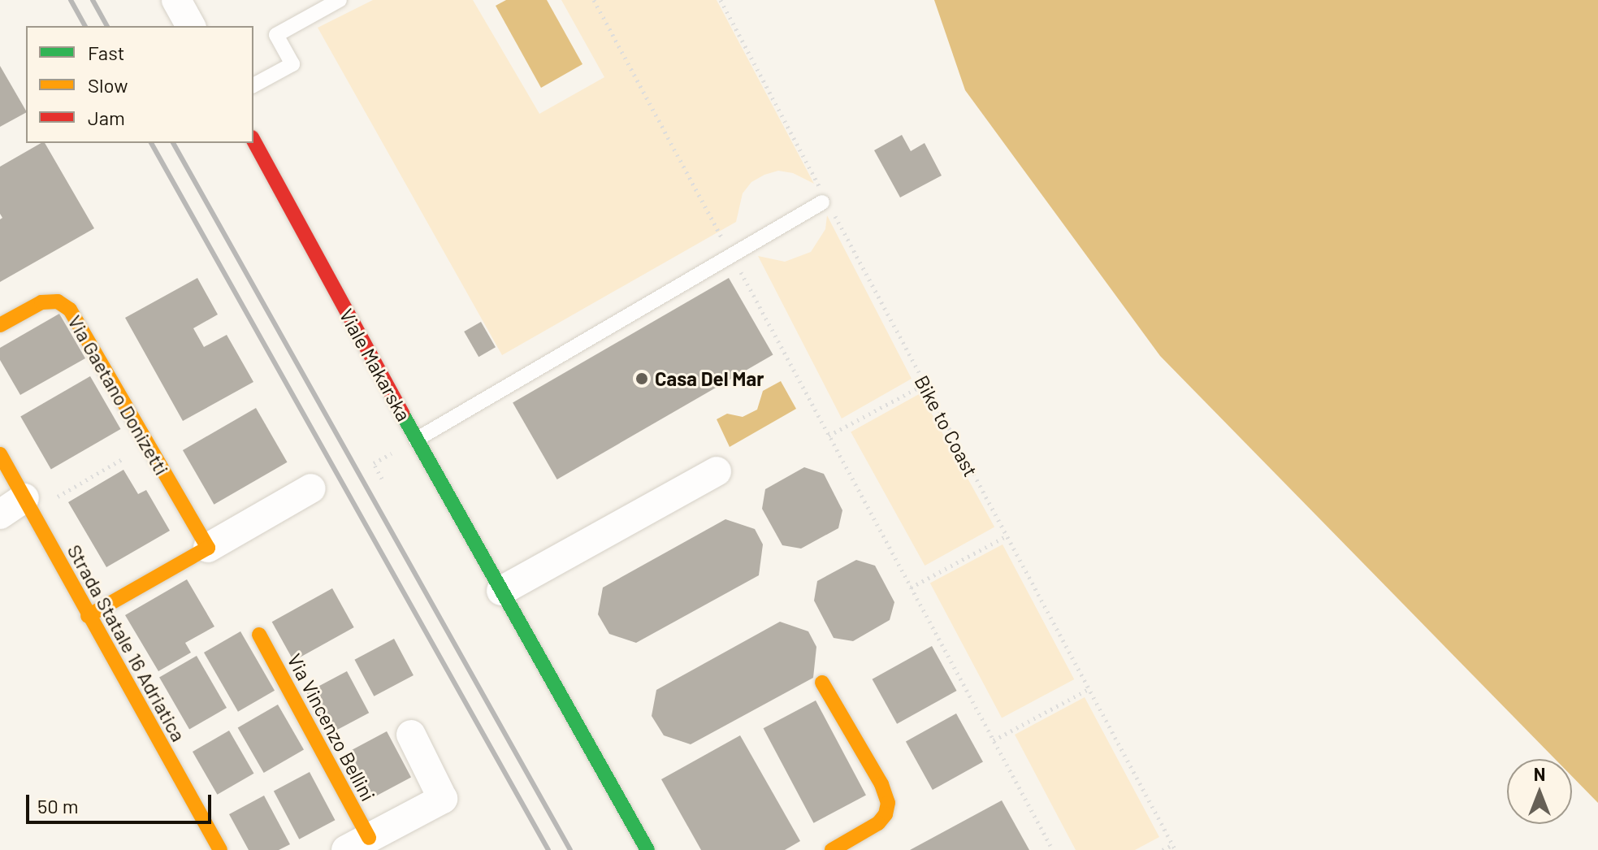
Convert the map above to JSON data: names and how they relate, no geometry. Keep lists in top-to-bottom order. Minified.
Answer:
{"streets":{"street":["Viale Makarska","Via Gaetano Donizetti","Strada Statale 16 Adriatica","Via Vincenzo Bellini"],"path":["Bike to Coast"]},"places":["Casa Del Mar"],"legend":["Fast","Slow","Jam"],"scale_bar":"50 m","north":"top"}
